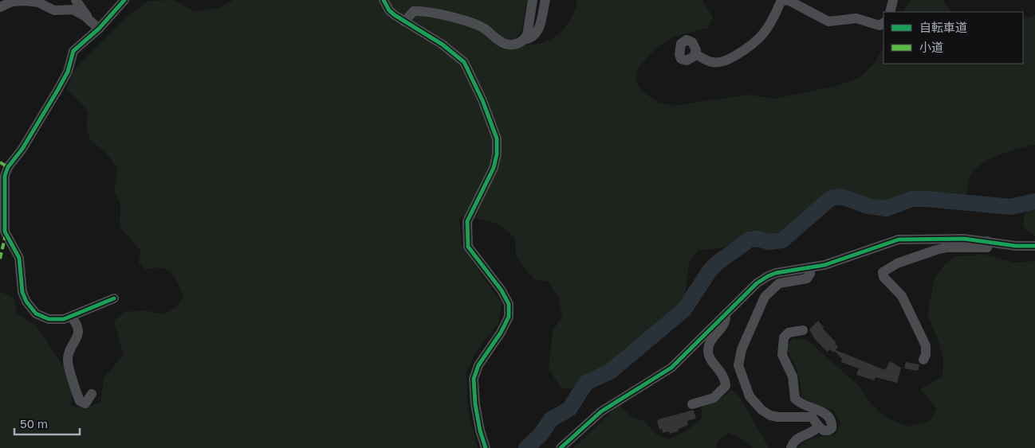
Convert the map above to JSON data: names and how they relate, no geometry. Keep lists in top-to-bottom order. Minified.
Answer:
{"legend":["自転車道","小道"],"scale_bar":"50 m"}
